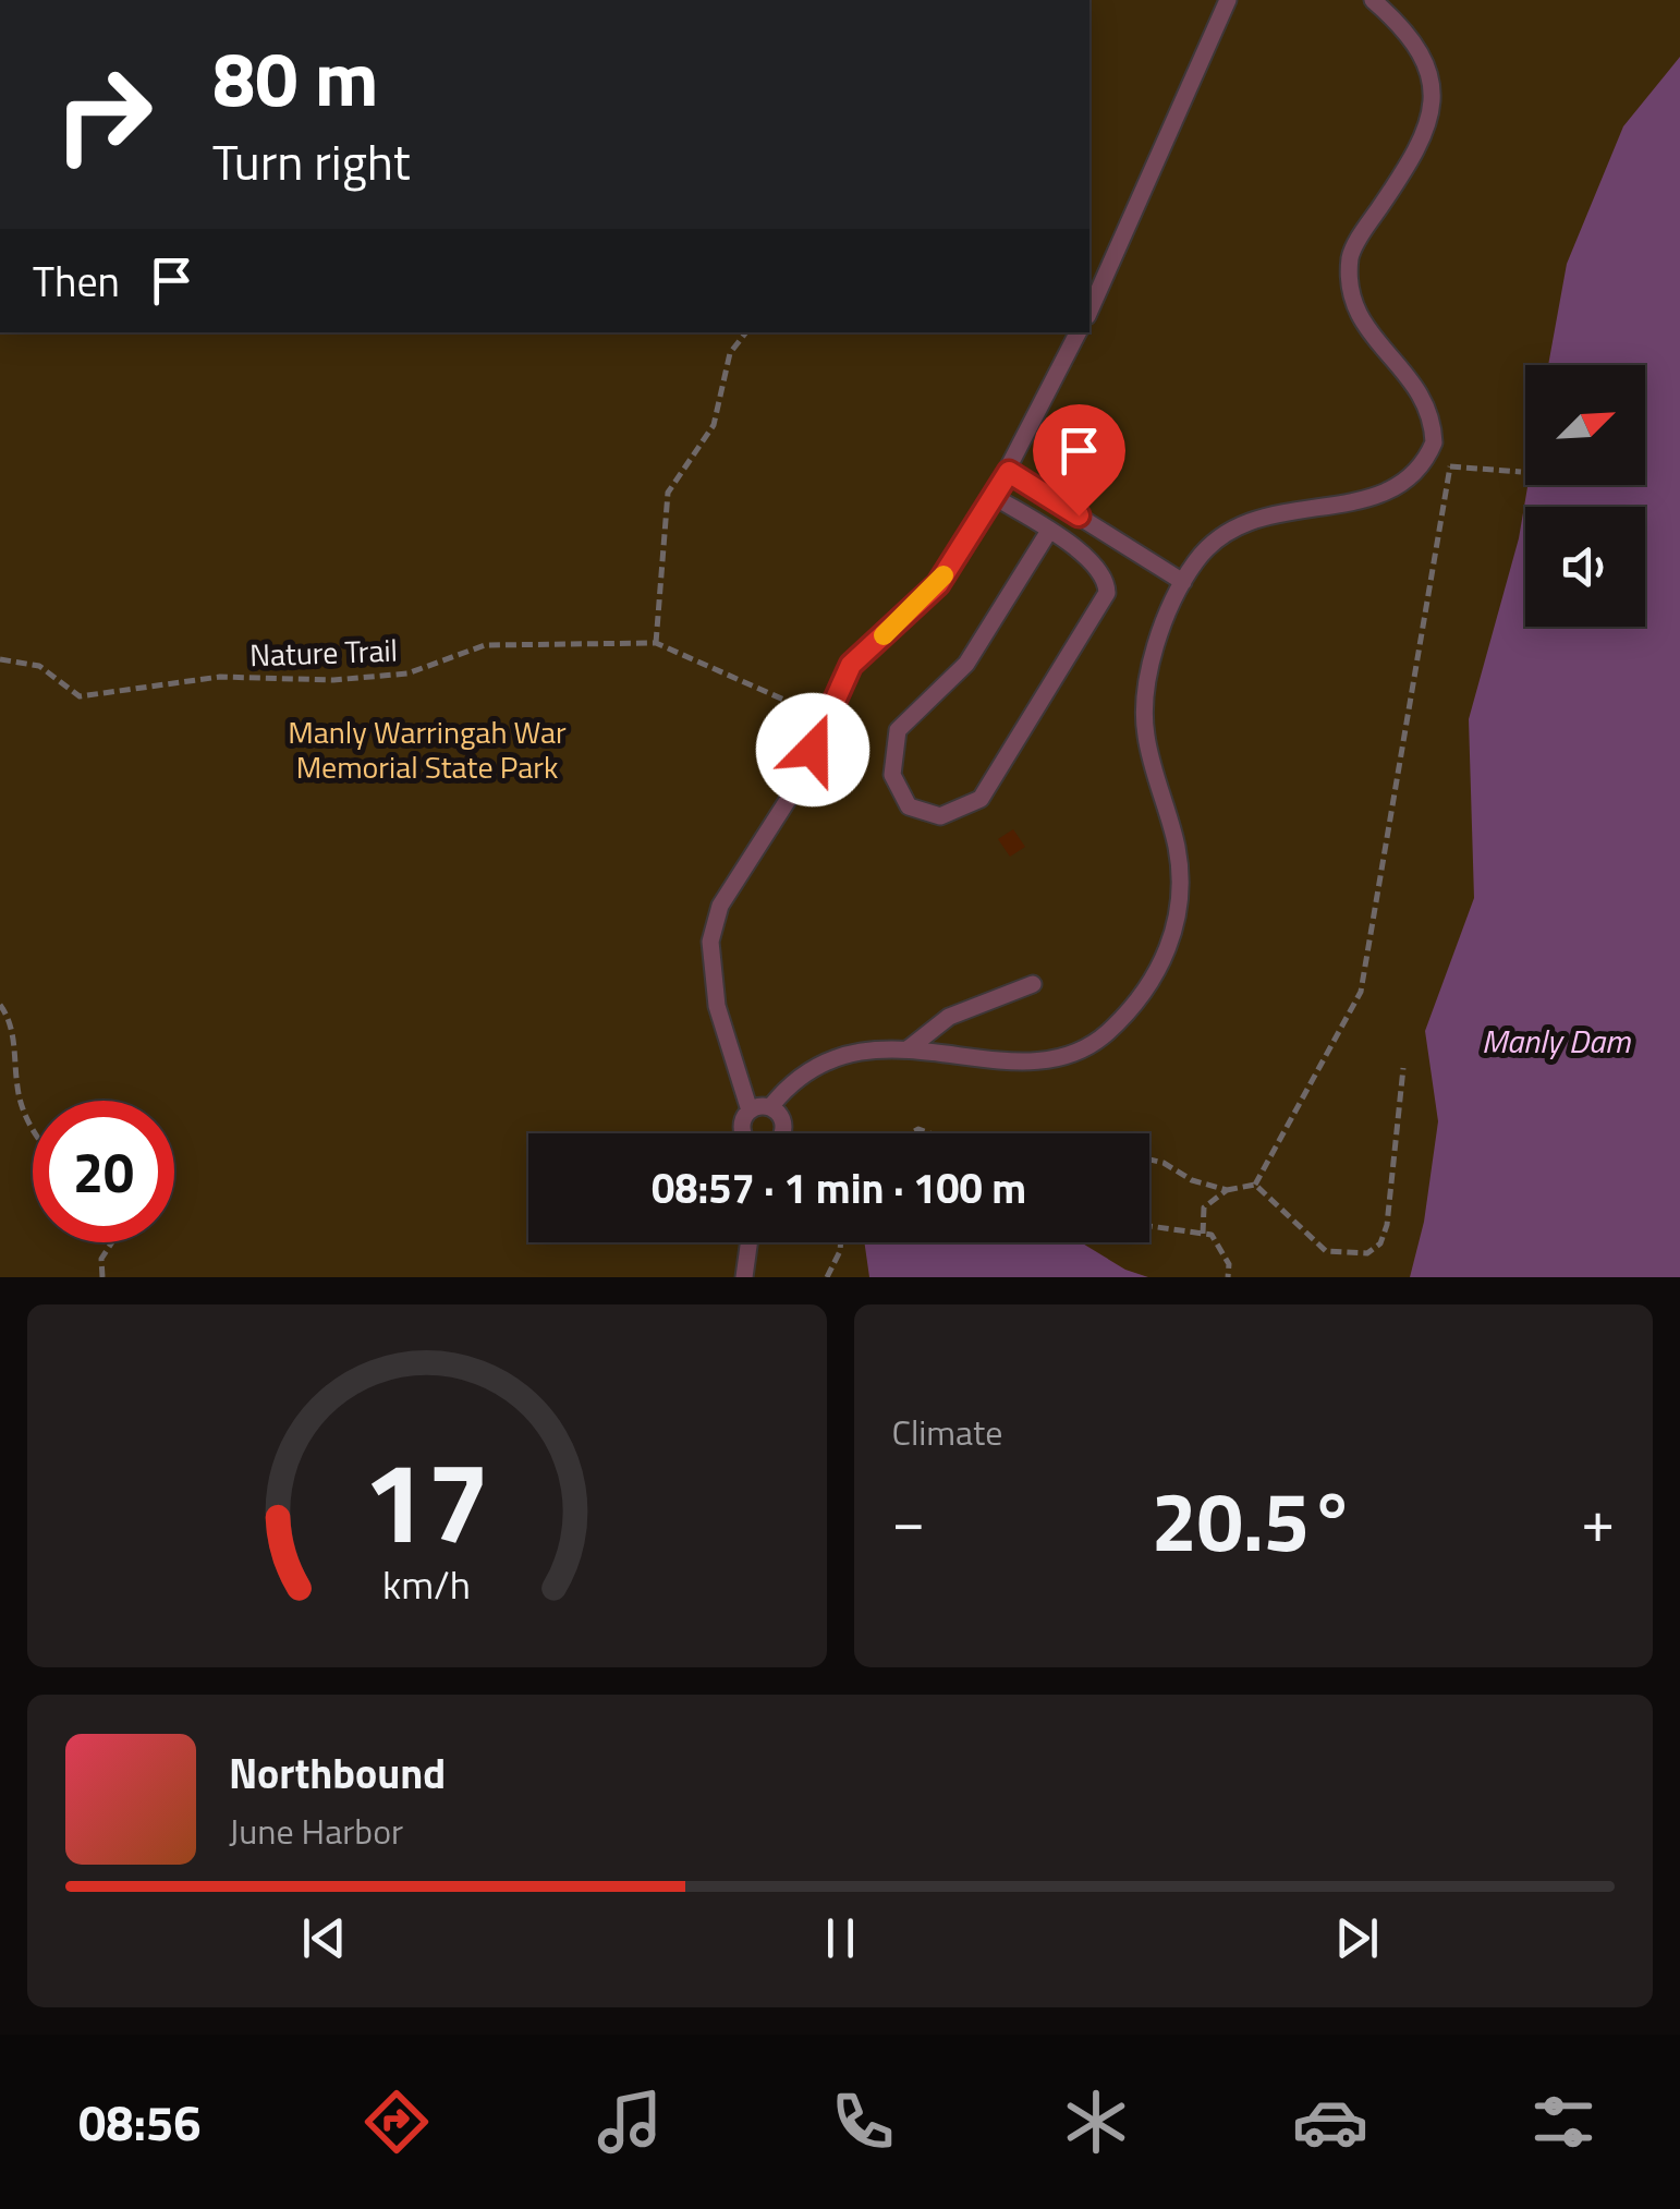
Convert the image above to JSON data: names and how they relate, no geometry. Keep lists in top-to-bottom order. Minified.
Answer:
{"streets":{"path":["Nature Trail"]},"water":["Manly Dam"],"parks":["Manly Warringah War Memorial State Park"],"north":"top right","page":{"turn":["80 m","Turn right"],"then":"Then","limit":"20","trip":"08:57 · 1 min · 100 m","tile":"Climate","heat":["−","20.5°","+"],"song":["Northbound","June Harbor"],"tabs":"08:56","gauge":["17","km/h"]}}
